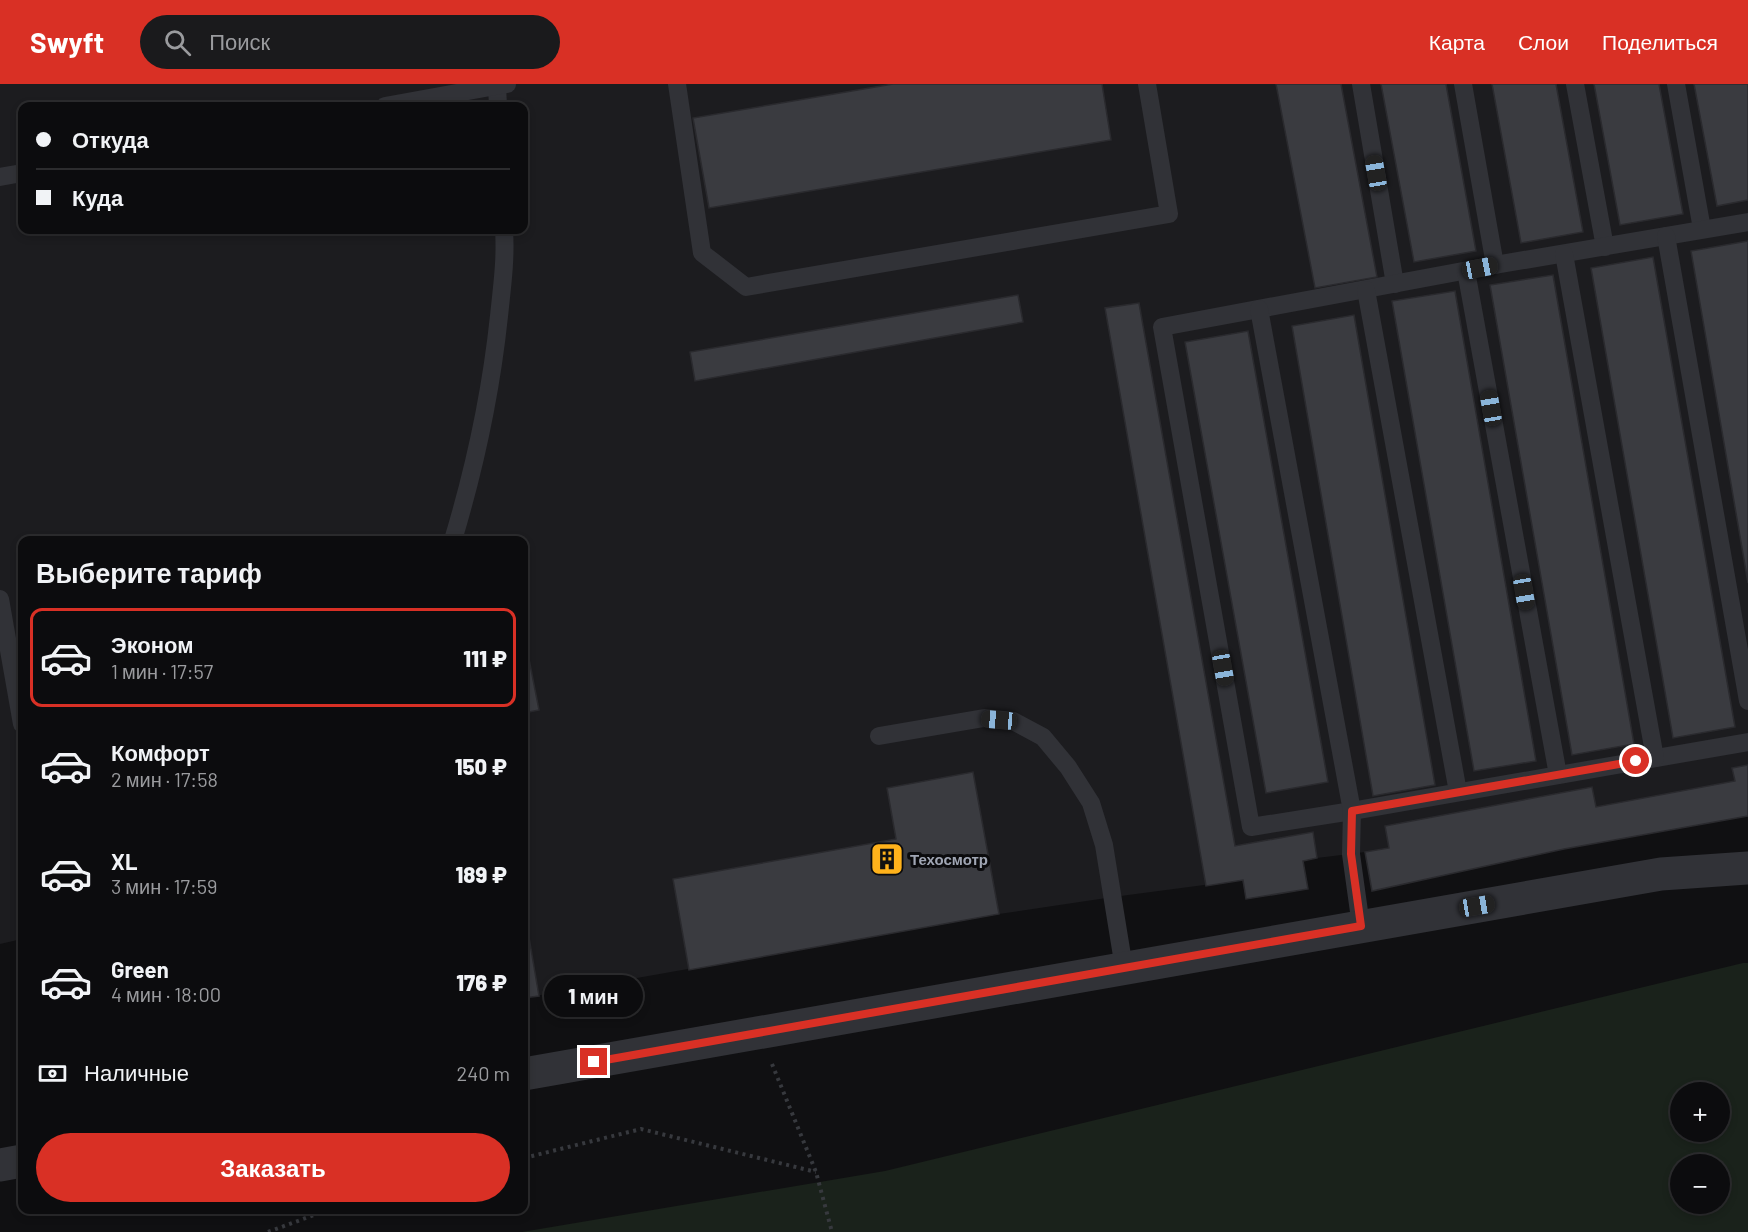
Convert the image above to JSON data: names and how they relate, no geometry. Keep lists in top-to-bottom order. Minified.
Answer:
{"places":{"building":["Техосмотр"]},"page":{"header":"Swyft","search":"Поиск","nav":["Карта","Слои","Поделиться"],"banner":["Откуда","Куда"],"heading":"Выберите тариф","list":[{"name":"Эконом","note":"1 мин · 17:57","value":"111 ₽"},{"name":"Комфорт","note":"2 мин · 17:58","value":"150 ₽"},{"name":"XL","note":"3 мин · 17:59","value":"189 ₽"},{"name":"Green","note":"4 мин · 18:00","value":"176 ₽"}],"bubble":"1 мин","pay":["Наличные","240 m"],"map_buttons":["+","−"],"buttons":"Заказать"}}
